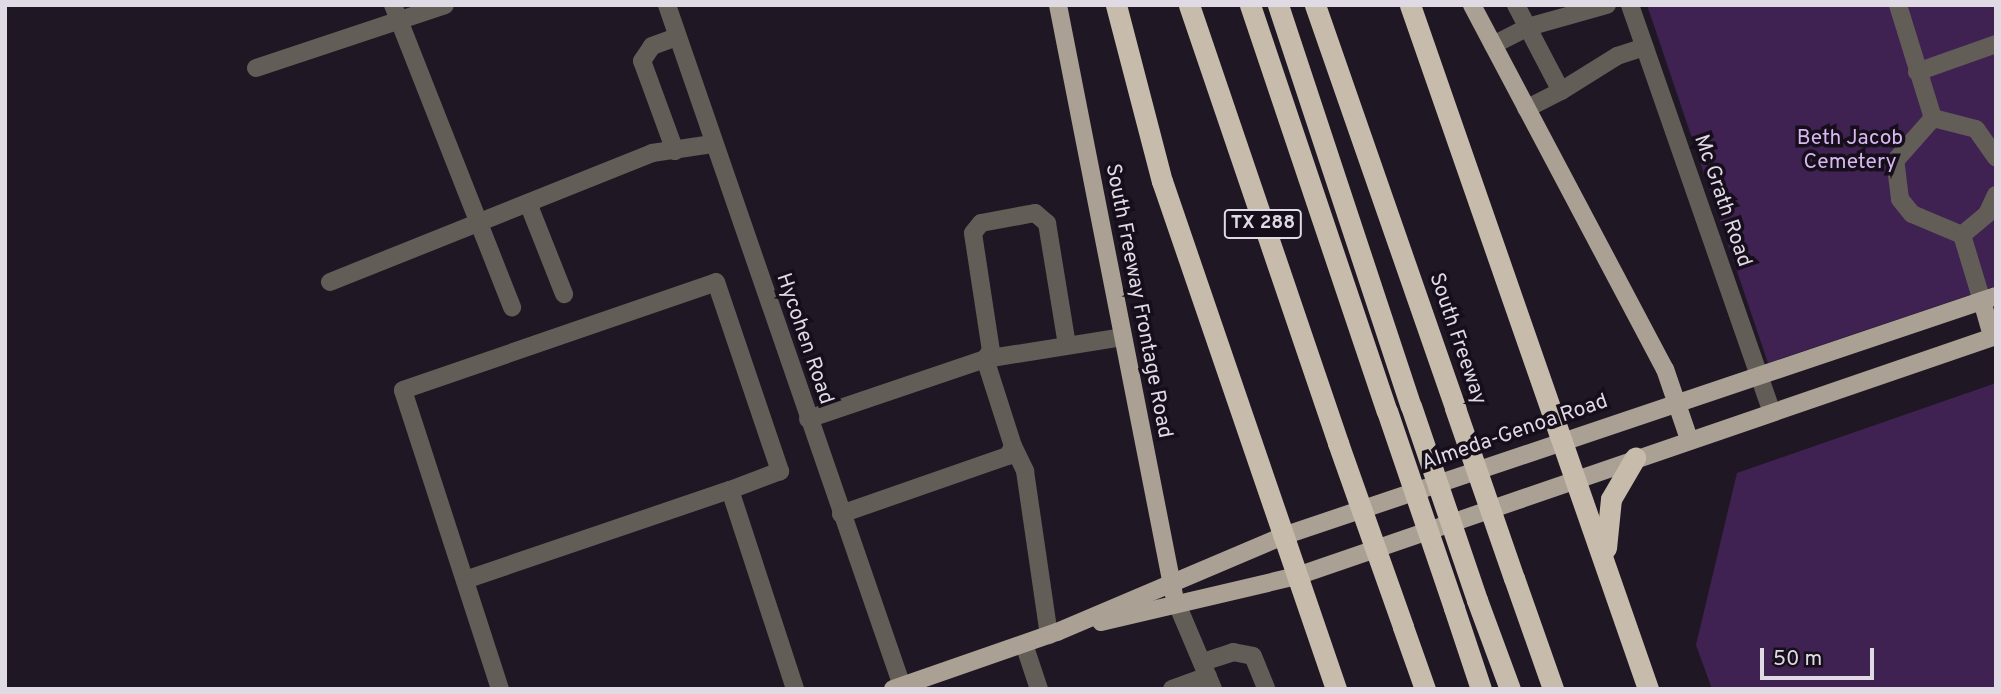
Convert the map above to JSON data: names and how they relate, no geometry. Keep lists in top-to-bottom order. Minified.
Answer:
{"streets":{"highway":["TX 288","South Freeway"],"main road":["South Freeway Frontage Road","Almeda-Genoa Road"],"street":["Mc Grath Road","Hycohen Road"]},"crossings":[["Mc Grath Road","Almeda-Genoa Road"],["South Freeway Frontage Road","Almeda-Genoa Road"],["Hycohen Road","Almeda-Genoa Road"]],"parks":["Beth Jacob Cemetery"],"scale_bar":"50 m"}
